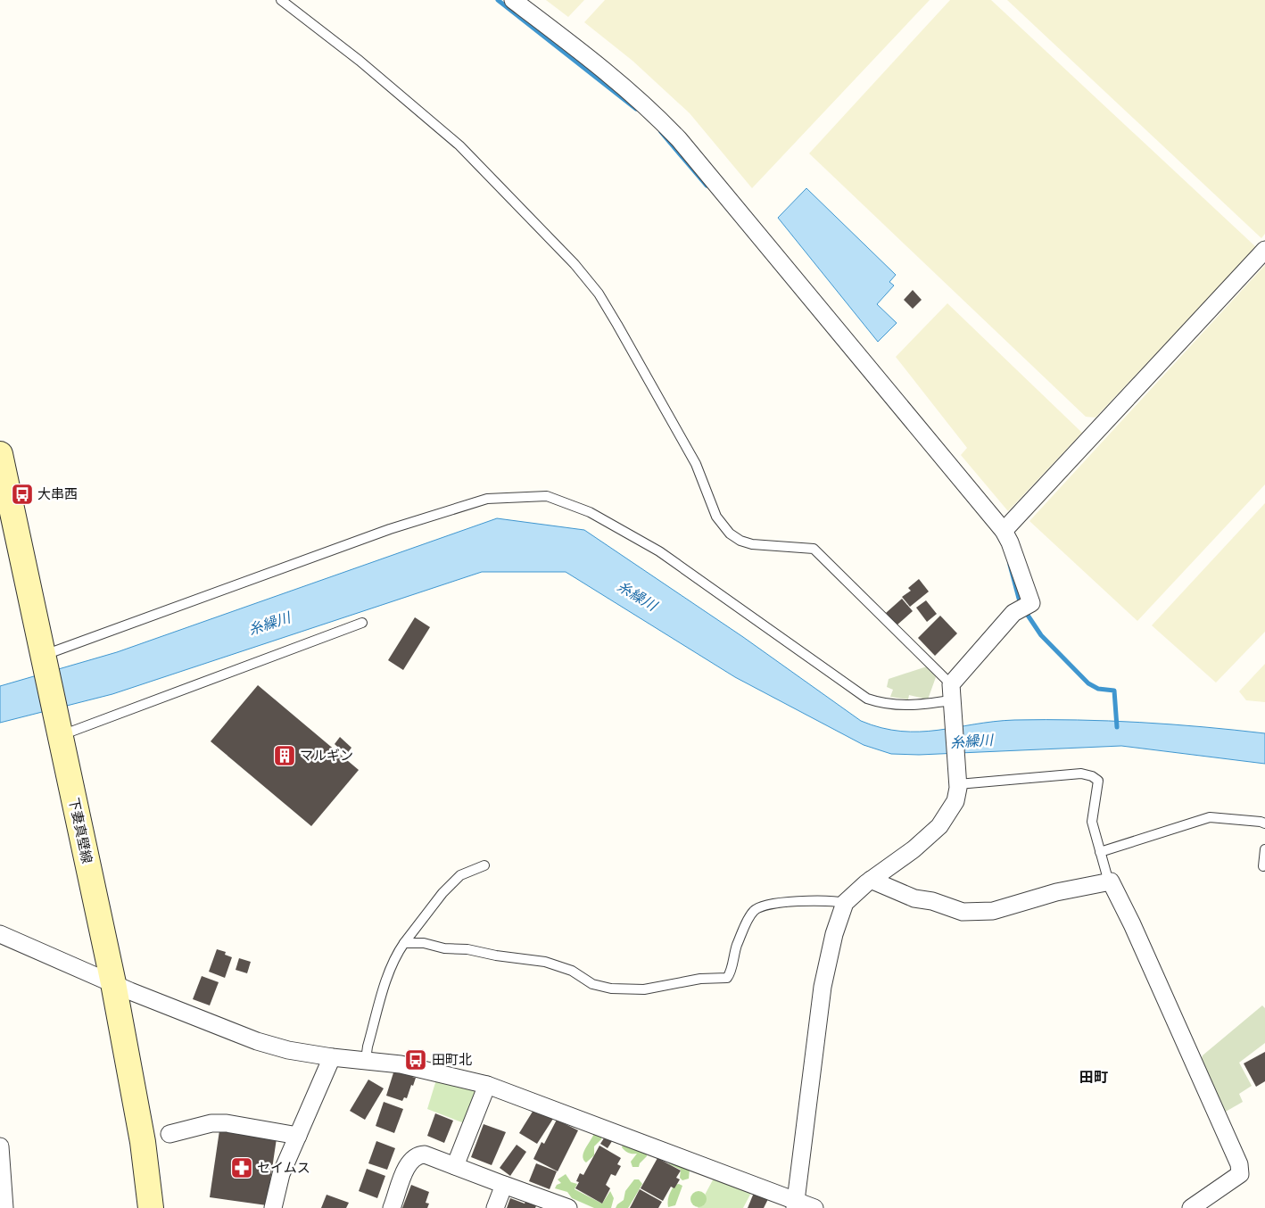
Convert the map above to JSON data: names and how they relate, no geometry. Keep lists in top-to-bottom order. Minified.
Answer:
{"streets":{"main road":["下妻真壁線"]},"districts":["田町"],"water":["糸繰川"],"places":{"bus stop":["大串西","田町北"],"building":["マルギン"],"pharmacy":["セイムス"]}}
